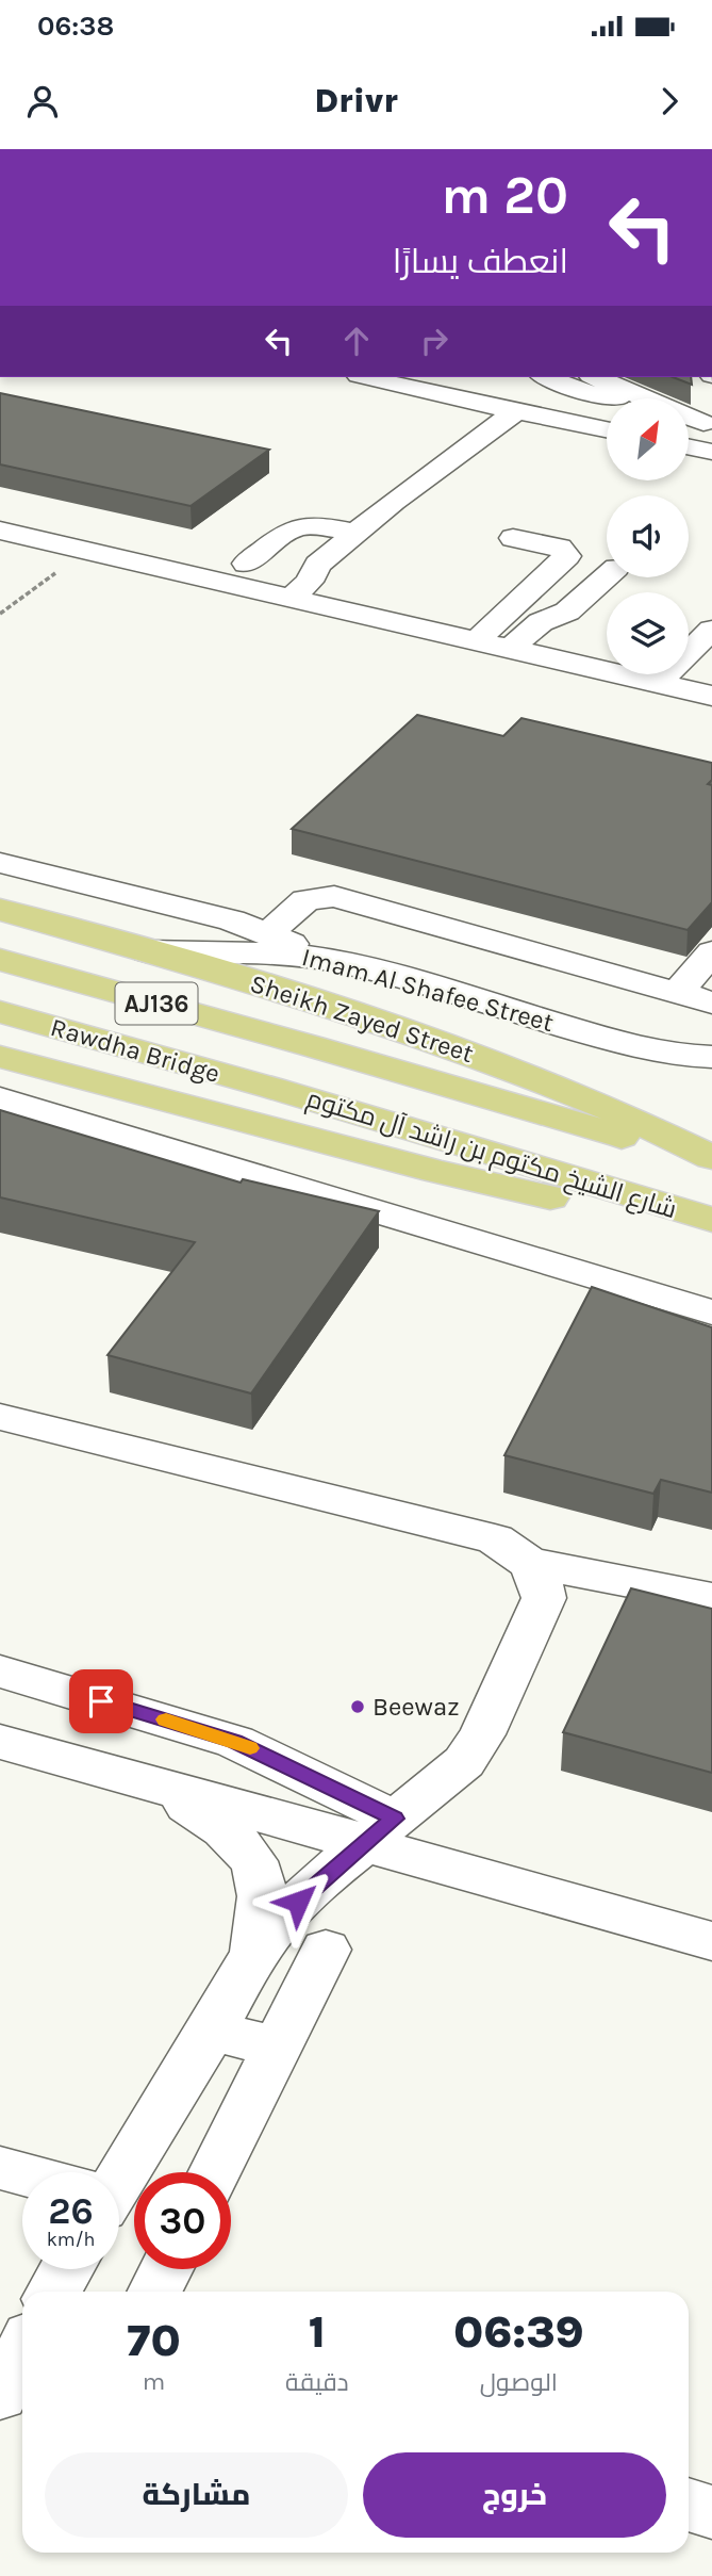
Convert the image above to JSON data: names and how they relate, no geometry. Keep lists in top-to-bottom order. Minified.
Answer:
{"streets":{"main road":["AJ136","Sheikh Zayed Street","Rawdha Bridge","شارع الشيخ مكتوم بن راشد آل مكتوم"],"street":["Imam Al Shafee Street"]},"crossings":[["Imam Al Shafee Street","Sheikh Zayed Street"],["Rawdha Bridge","شارع الشيخ مكتوم بن راشد آل مكتوم"]],"places":["Beewaz"],"north":"top right","page":{"status":"06:38","header":"Drivr","turn":["20 m","انعطف يسارًا"],"speed":"26 km/h","limit":"30","eta":["06:39","الوصول","1","دقيقة","70","m"],"buttons":["خروج","مشاركة"]}}
